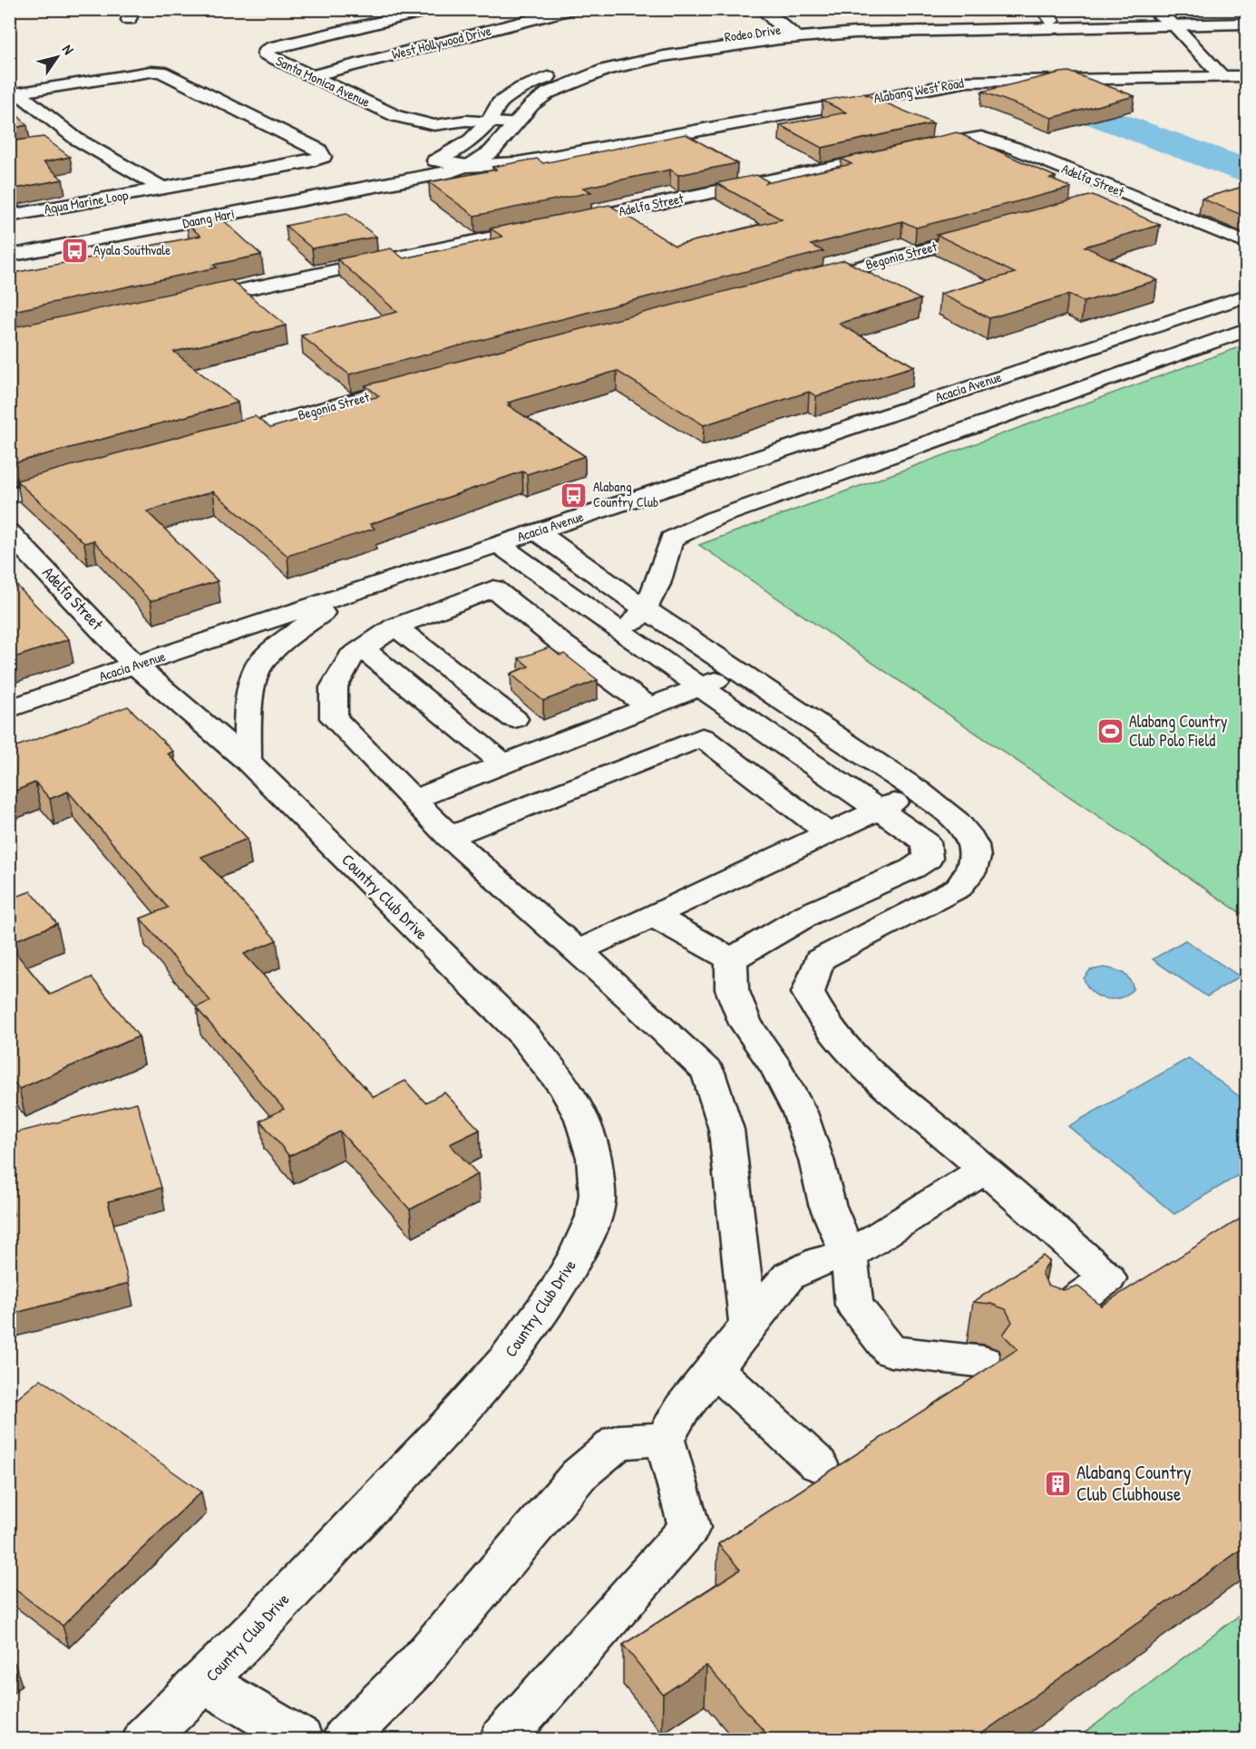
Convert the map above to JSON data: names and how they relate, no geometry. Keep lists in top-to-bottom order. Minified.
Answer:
{"streets":{"street":["Rodeo Drive","West Hollywood Drive","Santa Monica Avenue","Alabang West Road","Adelfa Street","Aqua Marine Loop","Daang Hari","Begonia Street","Acacia Avenue","Country Club Drive"]},"crossings":[["Rodeo Drive","Santa Monica Avenue"],["Rodeo Drive","Alabang West Road"],["Rodeo Drive","Daang Hari"],["West Hollywood Drive","Santa Monica Avenue"],["Adelfa Street","Acacia Avenue"],["Adelfa Street","Country Club Drive"],["Acacia Avenue","Country Club Drive"]],"places":{"bus stop":["Ayala Southvale","Alabang Country Club"],"sports":["Alabang Country Club Polo Field"],"building":["Alabang Country Club Clubhouse"]},"north":"top right"}
